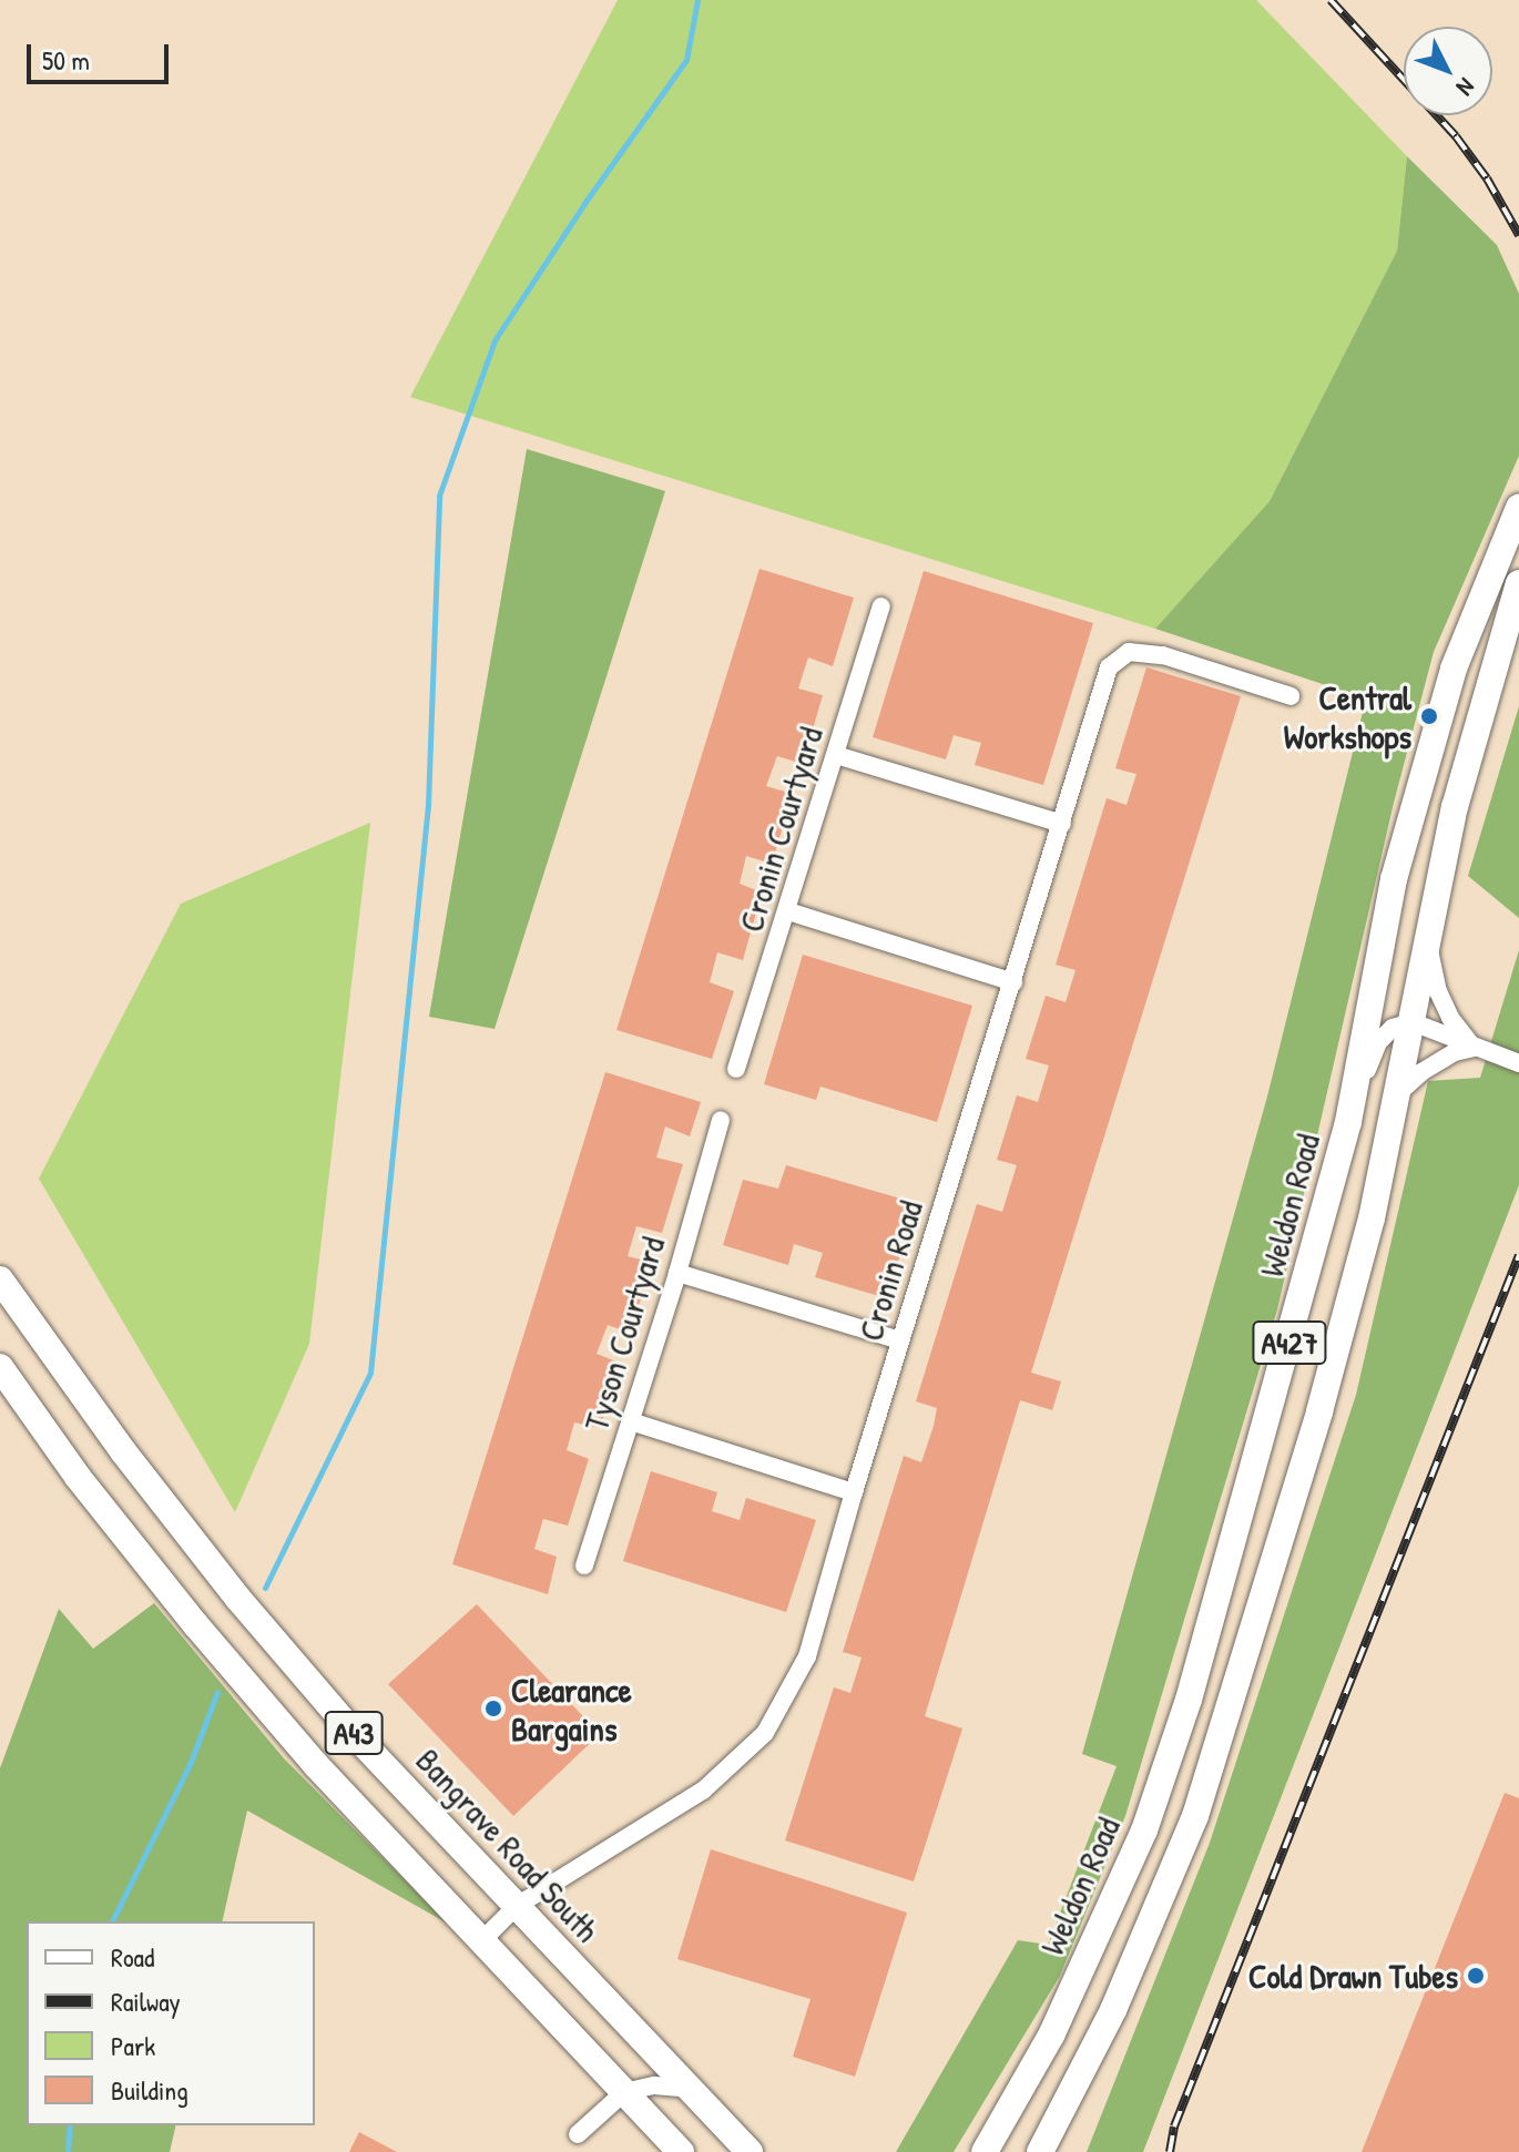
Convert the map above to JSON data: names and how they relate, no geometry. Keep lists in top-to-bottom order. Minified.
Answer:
{"streets":{"highway":["Weldon Road","A427","A43","Bangrave Road South"],"street":["Cronin Courtyard","Cronin Road","Tyson Courtyard"]},"crossings":[["Cronin Road","A43"],["Cronin Road","Bangrave Road South"]],"places":["Central Workshops","Clearance Bargains","Cold Drawn Tubes"],"legend":["Road","Railway","Park","Building"],"scale_bar":"50 m","north":"bottom right"}
